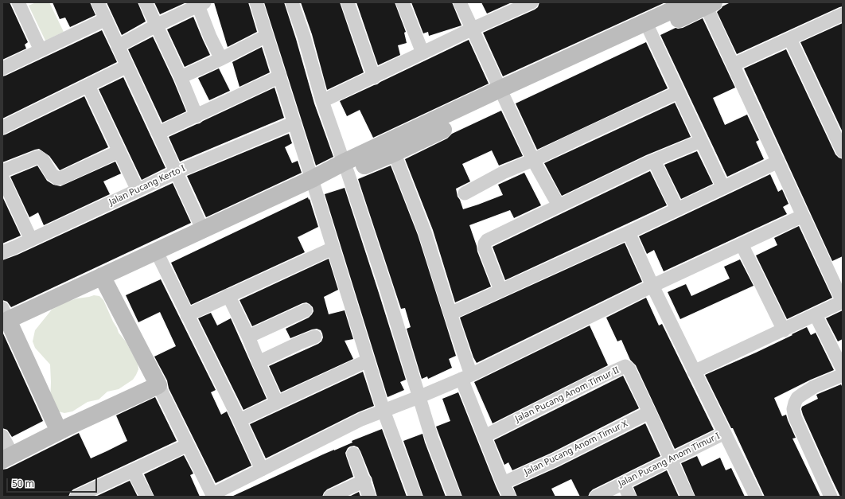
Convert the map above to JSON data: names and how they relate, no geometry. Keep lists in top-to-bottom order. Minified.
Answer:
{"streets":{"street":["Jalan Pucang Kerto I","Jalan Pucang Anom Timur II","Jalan Pucang Anom Timur X","Jalan Pucang Anom Timur I"]},"crossings":[["Jalan Pucang Anom Timur II","Jalan Pucang Anom Timur X"],["Jalan Pucang Anom Timur II","Jalan Pucang Anom Timur I"]],"scale_bar":"50 m"}
